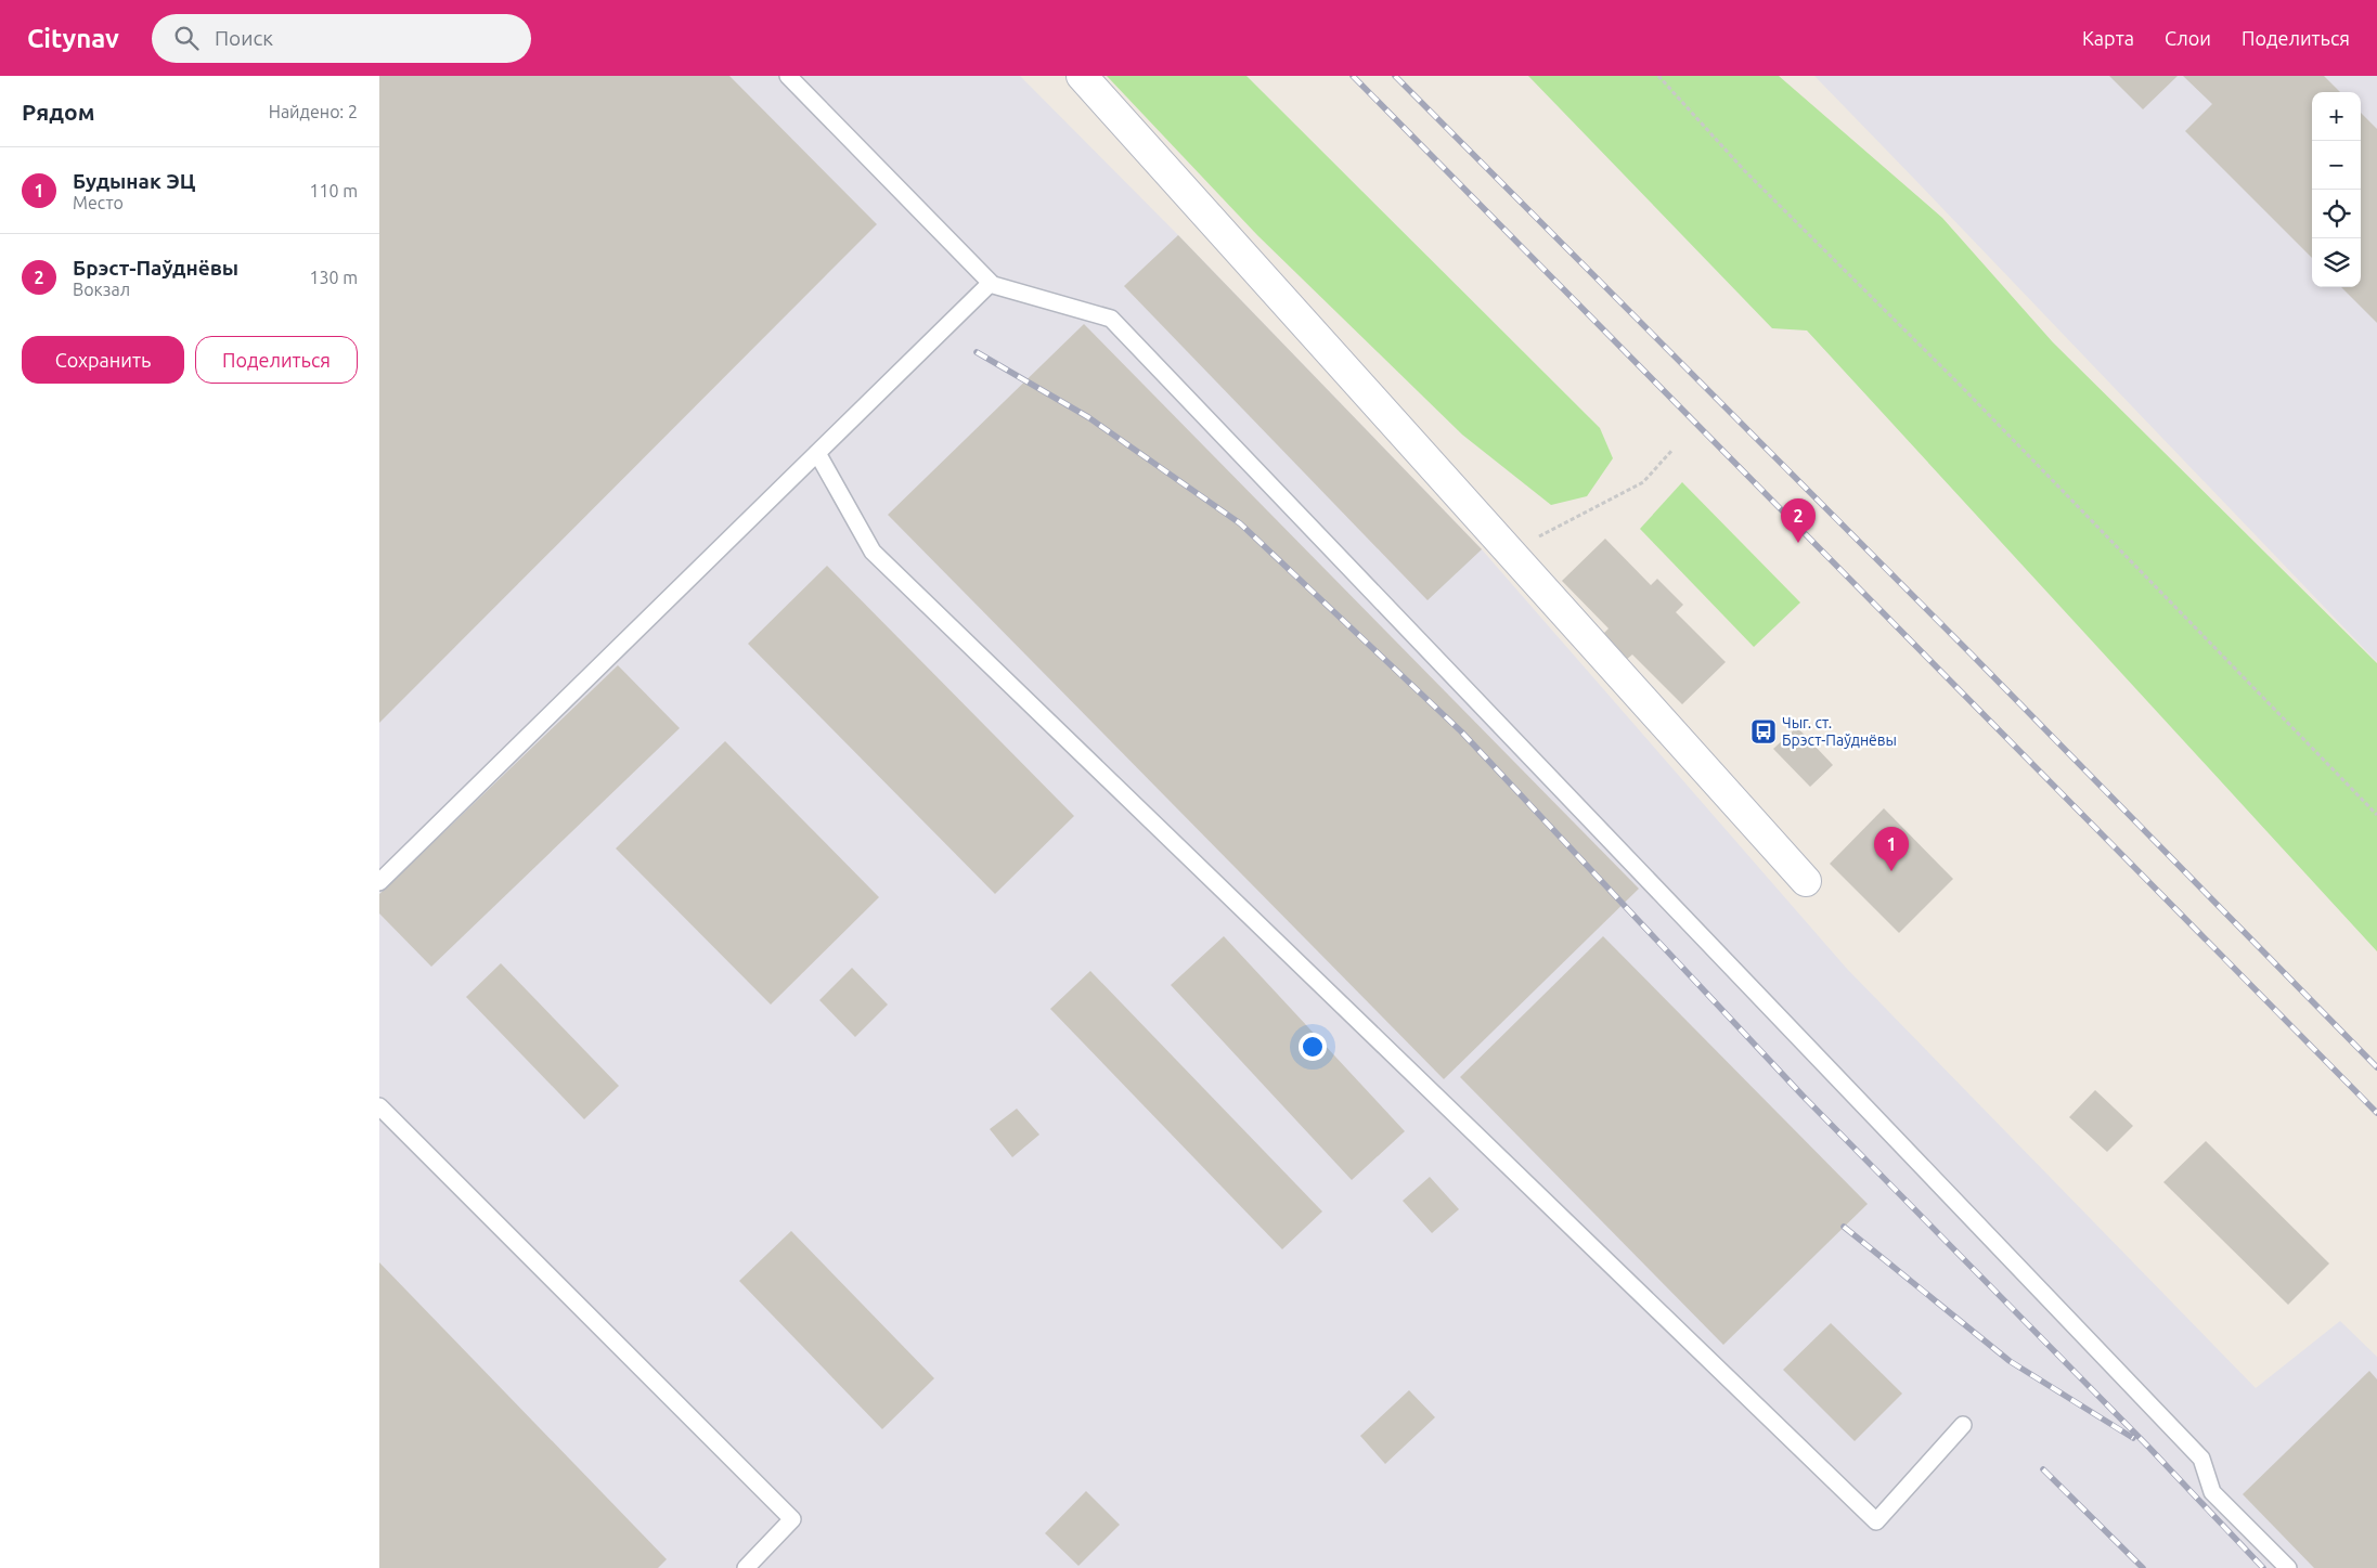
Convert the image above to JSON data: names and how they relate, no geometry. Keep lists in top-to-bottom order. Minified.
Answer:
{"places":{"bus stop":["Чыг. ст. Брэст-Паўднёвы"]},"page":{"header":"Citynav","search":"Поиск","nav":["Карта","Слои","Поделиться"],"heading":["Рядом","Найдено: 2"],"map_buttons":["+","−"],"list":[{"mark":"1","name":"Будынак ЭЦ","note":"Место","value":"110 m"},{"mark":"2","name":"Брэст-Паўднёвы","note":"Вокзал","value":"130 m"}],"buttons":["Сохранить","Поделиться"],"pins":["2","1"]}}
